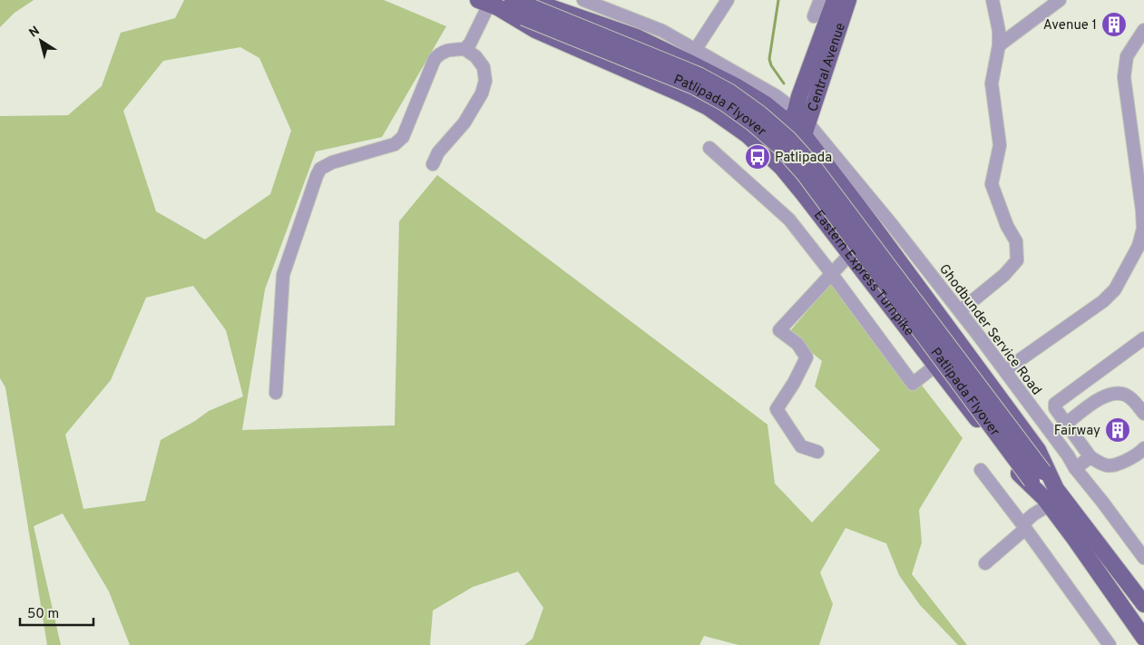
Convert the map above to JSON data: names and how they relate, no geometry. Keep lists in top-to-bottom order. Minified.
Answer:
{"streets":{"main road":["Central Avenue","Patlipada Flyover","Eastern Express Turnpike"],"street":["Ghodbunder Service Road"]},"crossings":[["Central Avenue","Eastern Express Turnpike"],["Central Avenue","Ghodbunder Service Road"],["Patlipada Flyover","Eastern Express Turnpike"],["Eastern Express Turnpike","Ghodbunder Service Road"]],"places":{"building":["Avenue 1","Fairway"],"bus stop":["Patlipada"]},"scale_bar":"50 m","north":"top left"}
